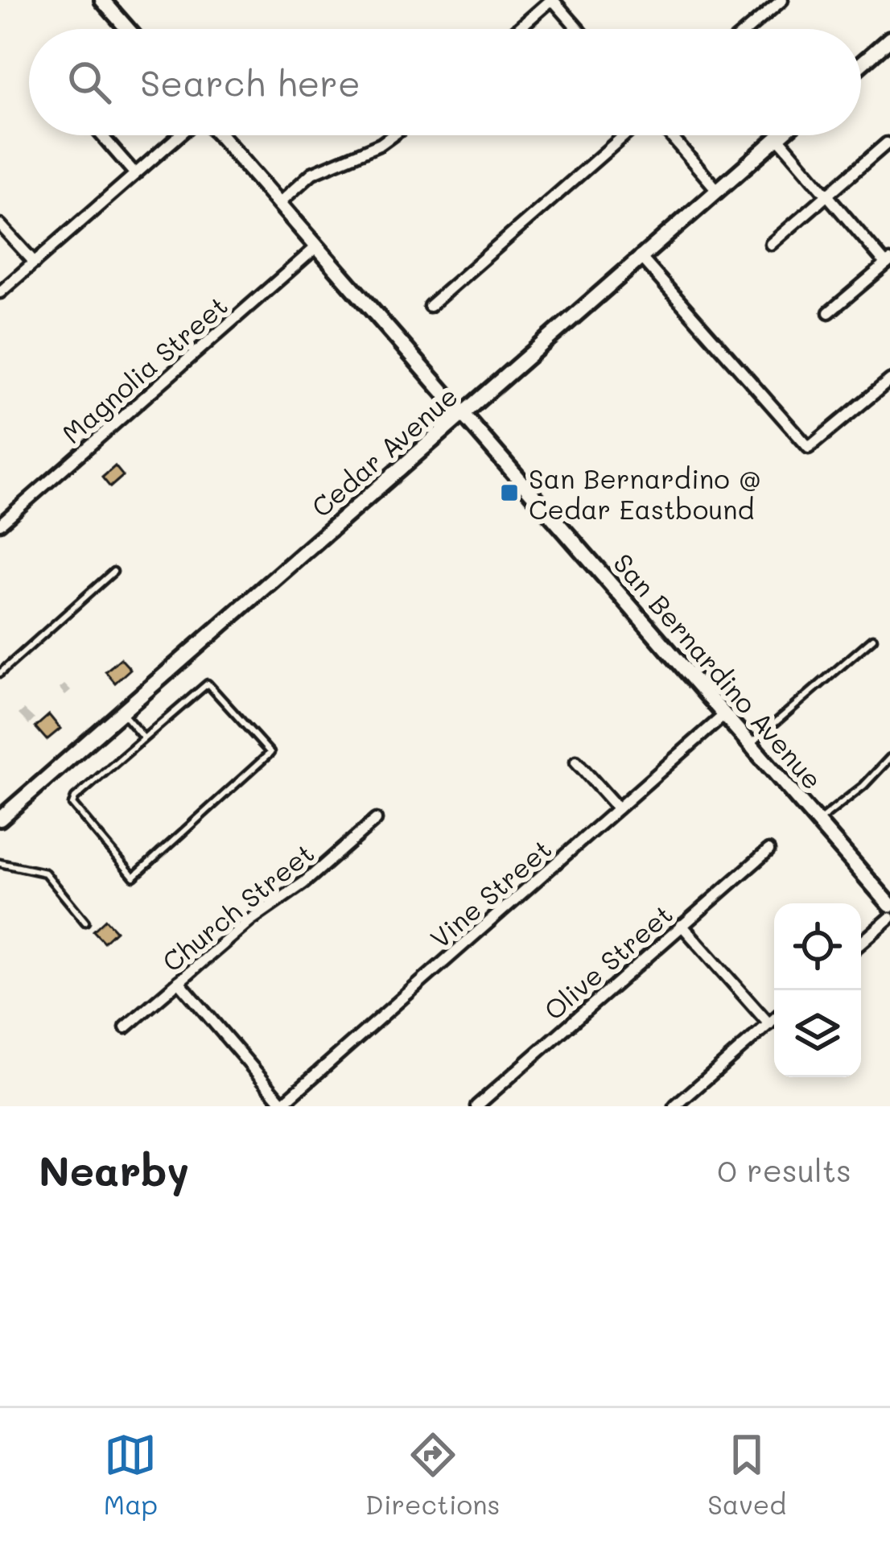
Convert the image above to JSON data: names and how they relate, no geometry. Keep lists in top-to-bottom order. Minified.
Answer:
{"streets":{"main road":["Cedar Avenue","San Bernardino Avenue"],"street":["Magnolia Street","Vine Street","Church Street","Olive Street"]},"crossings":[["Magnolia Street","San Bernardino Avenue"],["Cedar Avenue","San Bernardino Avenue"],["San Bernardino Avenue","Vine Street"]],"places":{"transit":["San Bernardino @ Cedar Eastbound"]},"page":{"search":"Search here","heading":["Nearby","0 results"],"nav":["Map","Directions","Saved"]}}
